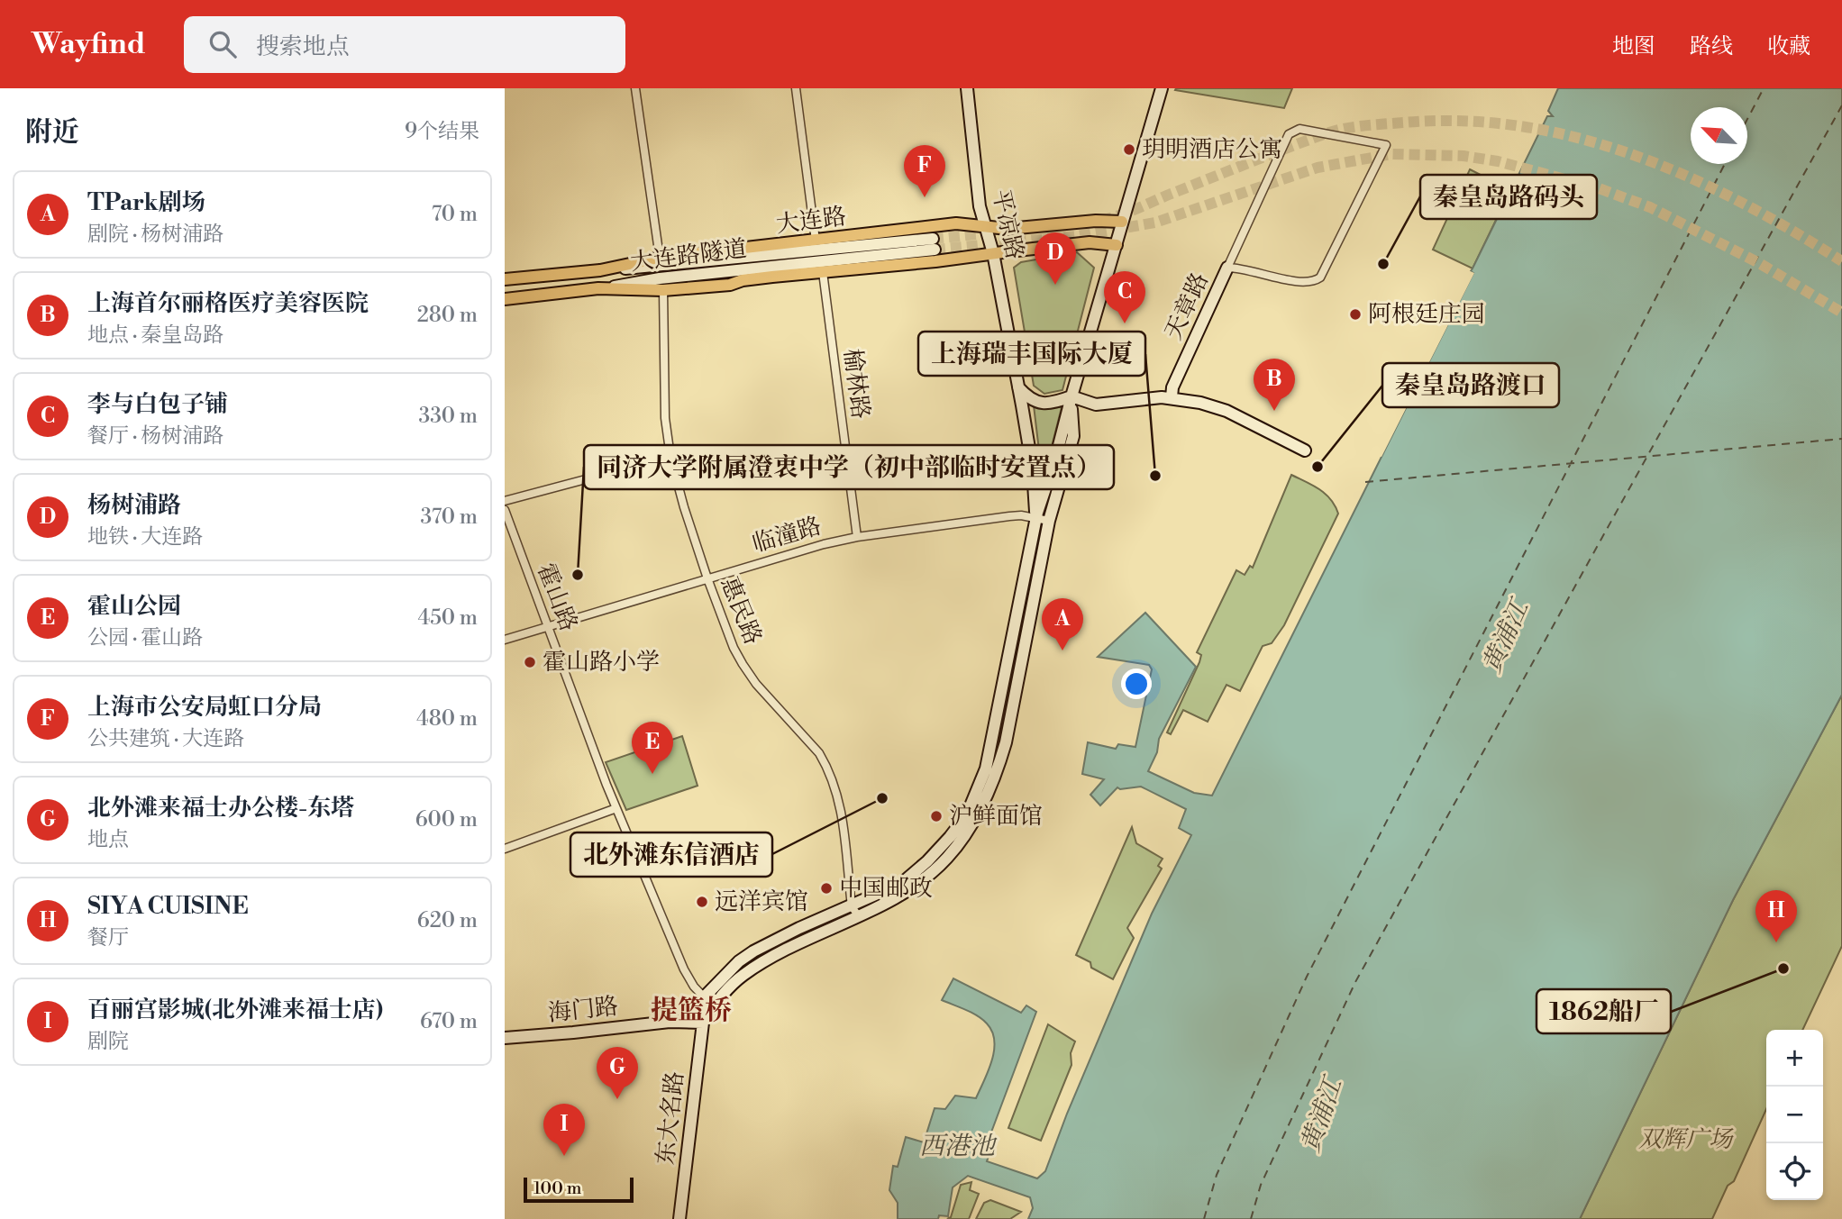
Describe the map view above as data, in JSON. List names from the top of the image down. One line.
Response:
{"streets":{"main road":["大连路","平凉路","大连路隧道","天章路","海门路","东大名路"],"street":["榆林路","临潼路","霍山路","惠民路"]},"crossings":[["大连路","平凉路"],["大连路","大连路隧道"],["平凉路","临潼路"],["榆林路","临潼路"],["临潼路","霍山路"],["临潼路","惠民路"],["霍山路","东大名路"],["惠民路","东大名路"],["海门路","东大名路"]],"districts":["提篮桥"],"water":["黄浦江","西港池"],"parks":["双辉广场"],"places":["玥明酒店公寓","秦皇岛路码头","阿根廷庄园","秦皇岛路渡口","上海瑞丰国际大厦","同济大学附属澄衷中学（初中部临时安置点）","霍山路小学","北外滩东信酒店","沪鲜面馆","中国邮政","远洋宾馆","1862船厂"],"scale_bar":"100 m","north":"top left","page":{"header":"Wayfind","search":"搜索地点","nav":["地图","路线","收藏"],"heading":["附近","9个结果"],"pins":["F","D","C","B","A","E","H","G","I"],"list":[{"mark":"A","name":"TPark剧场","note":"剧院 · 杨树浦路","value":"70 m"},{"mark":"B","name":"上海首尔丽格医疗美容医院","note":"地点 · 秦皇岛路","value":"280 m"},{"mark":"C","name":"李与白包子铺","note":"餐厅 · 杨树浦路","value":"330 m"},{"mark":"D","name":"杨树浦路","note":"地铁 · 大连路","value":"370 m"},{"mark":"E","name":"霍山公园","note":"公园 · 霍山路","value":"450 m"},{"mark":"F","name":"上海市公安局虹口分局","note":"公共建筑 · 大连路","value":"480 m"},{"mark":"G","name":"北外滩来福士办公楼-东塔","note":"地点","value":"600 m"},{"mark":"H","name":"SIYA CUISINE","note":"餐厅","value":"620 m"},{"mark":"I","name":"百丽宫影城(北外滩来福士店)","note":"剧院","value":"670 m"}],"map_buttons":["+","−"],"scale":"100 m"}}
